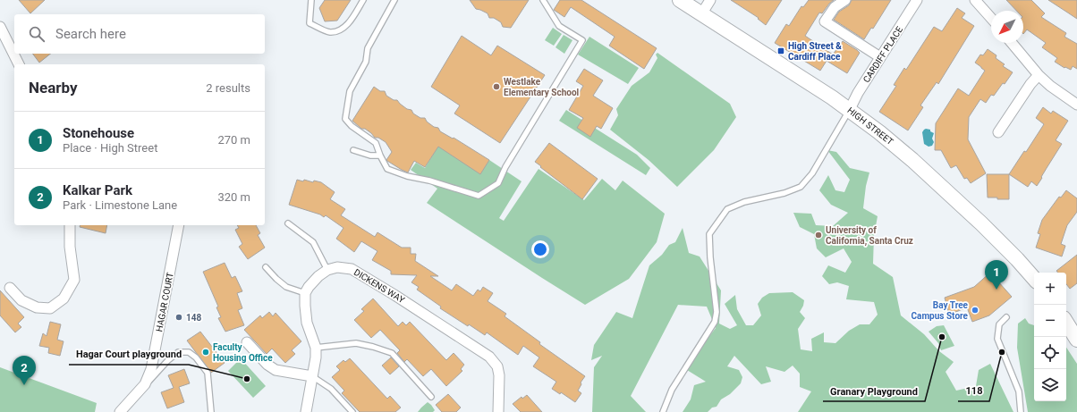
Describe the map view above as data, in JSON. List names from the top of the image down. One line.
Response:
{"streets":{"main road":["HIGH STREET"],"street":["CARDIFF PLACE","DICKENS WAY","HAGAR COURT"]},"crossings":[["CARDIFF PLACE","HIGH STREET"]],"places":{"transit":["High Street & Cardiff Place"],"other":["Westlake Elementary School","University of California, Santa Cruz","Bay Tree Campus Store","148","Granary Playground","Faculty Housing Office","118","Hagar Court playground"]},"north":"bottom left","page":{"search":"Search here","heading":["Nearby","2 results"],"list":[{"mark":"1","name":"Stonehouse","note":"Place · High Street","value":"270 m"},{"mark":"2","name":"Kalkar Park","note":"Park · Limestone Lane","value":"320 m"}],"pins":["1","2"],"map_buttons":["+","−"]}}
